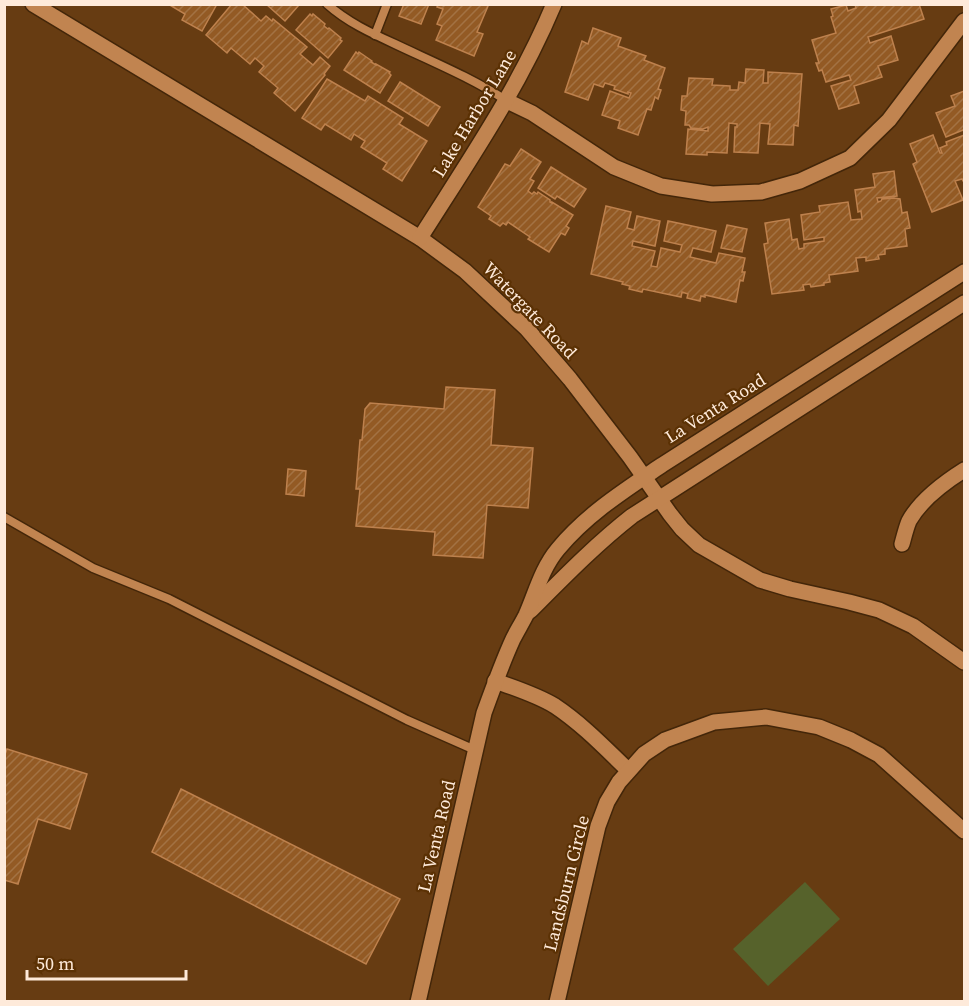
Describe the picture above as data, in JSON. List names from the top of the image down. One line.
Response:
{"streets":{"street":["Lake Harbor Lane","Watergate Road","La Venta Road","Landsburn Circle"]},"crossings":[["Lake Harbor Lane","Watergate Road"],["Watergate Road","La Venta Road"]],"scale_bar":"50 m"}
